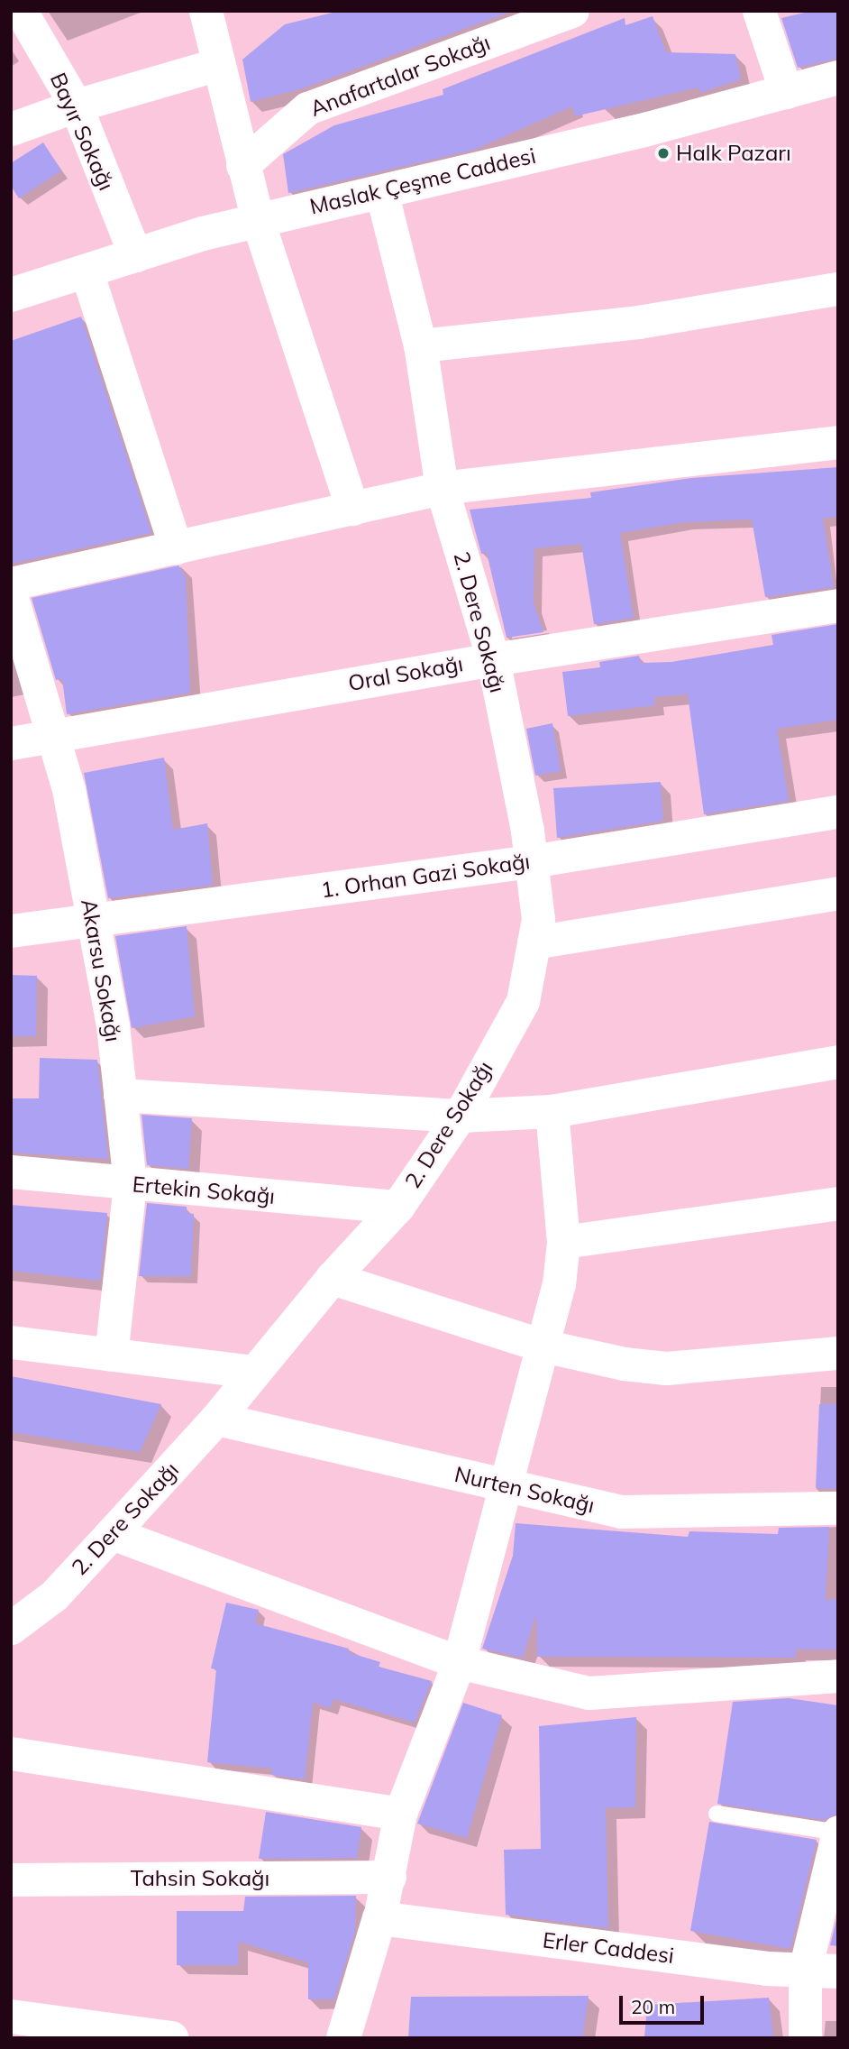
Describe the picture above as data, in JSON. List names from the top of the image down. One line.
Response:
{"streets":{"street":["Anafartalar Sokağı","Bayır Sokağı","Maslak Çeşme Caddesi","2. Dere Sokağı","Oral Sokağı","1. Orhan Gazi Sokağı","Akarsu Sokağı","Ertekin Sokağı","Nurten Sokağı","Tahsin Sokağı","Erler Caddesi"]},"crossings":[["Bayır Sokağı","Maslak Çeşme Caddesi"],["Maslak Çeşme Caddesi","2. Dere Sokağı"],["2. Dere Sokağı","Oral Sokağı"],["2. Dere Sokağı","1. Orhan Gazi Sokağı"],["2. Dere Sokağı","Ertekin Sokağı"],["2. Dere Sokağı","Nurten Sokağı"],["Oral Sokağı","Akarsu Sokağı"],["1. Orhan Gazi Sokağı","Akarsu Sokağı"],["Akarsu Sokağı","Ertekin Sokağı"]],"places":["Halk Pazarı"],"scale_bar":"20 m"}
